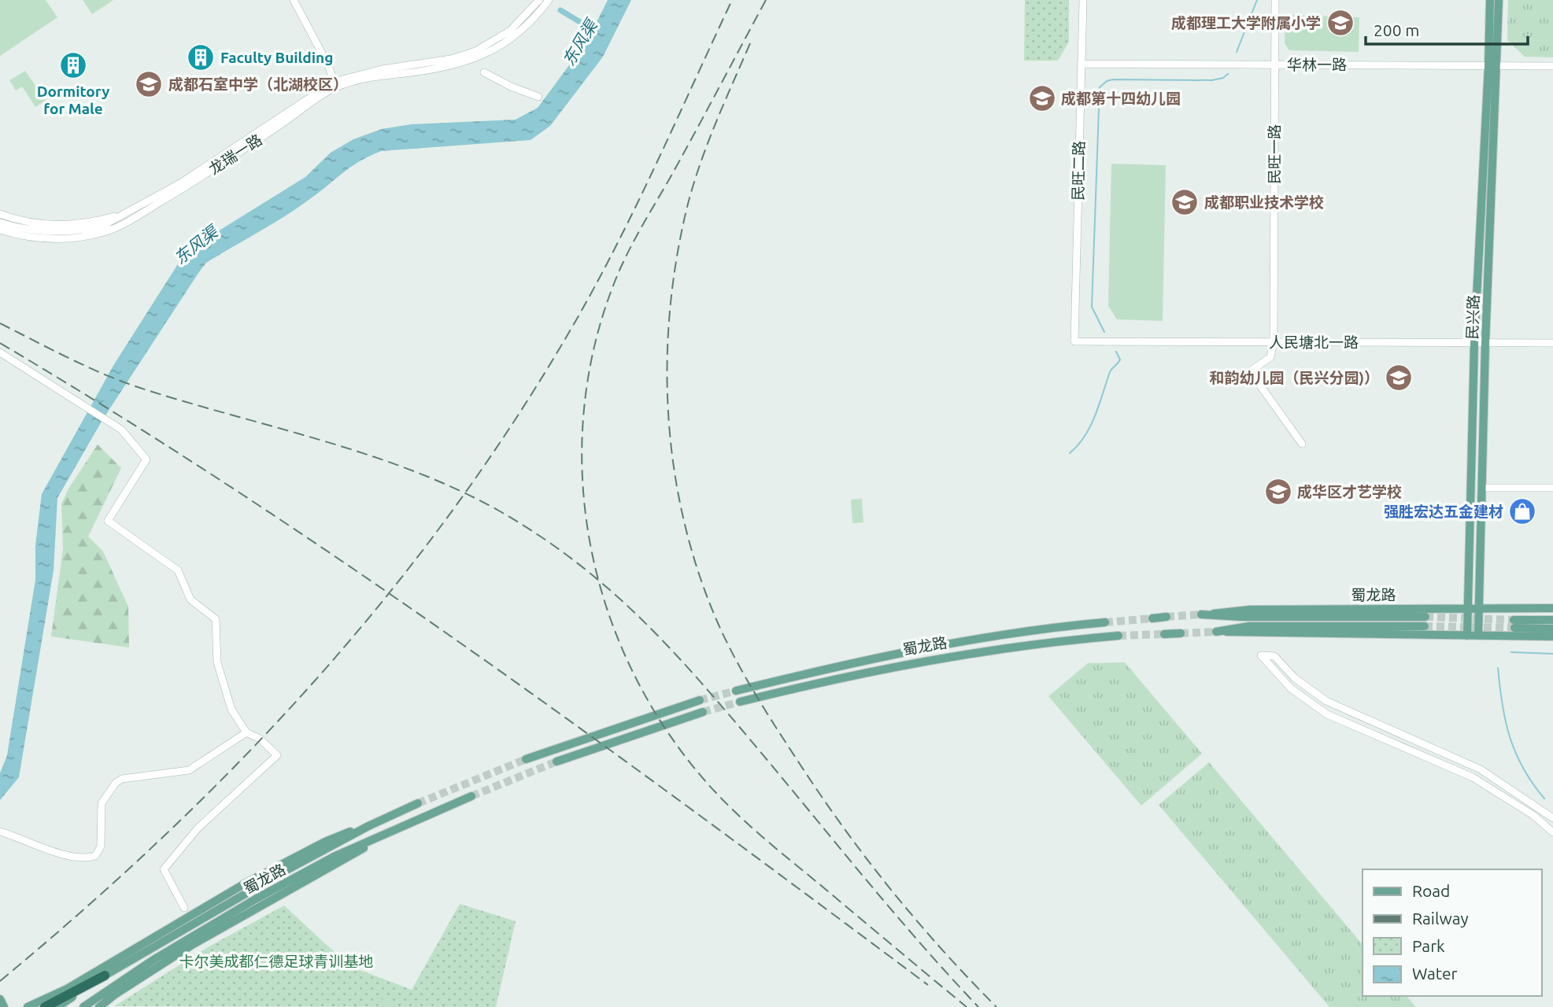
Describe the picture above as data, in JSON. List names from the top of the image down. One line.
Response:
{"streets":{"main road":["民兴路","蜀龙路"],"street":["华林一路","龙瑞一路","民旺一路","民旺二路","人民塘北一路"]},"crossings":[["华林一路","民旺一路"],["华林一路","民旺二路"],["华林一路","民兴路"],["民旺一路","人民塘北一路"],["民旺二路","人民塘北一路"],["民兴路","人民塘北一路"],["民兴路","蜀龙路"]],"water":["东风渠"],"parks":["卡尔美成都仁德足球青训基地"],"places":{"school or university":["成都理工大学附属小学","成都石室中学（北湖校区）","成都第十四幼儿园","成都职业技术学校","和韵幼儿园（民兴分园)）","成华区才艺学校"],"building":["Faculty Building","Dormitory for Male"],"shop":["强胜宏达五金建材"]},"legend":["Road","Railway","Park","Water"],"scale_bar":"200 m"}
